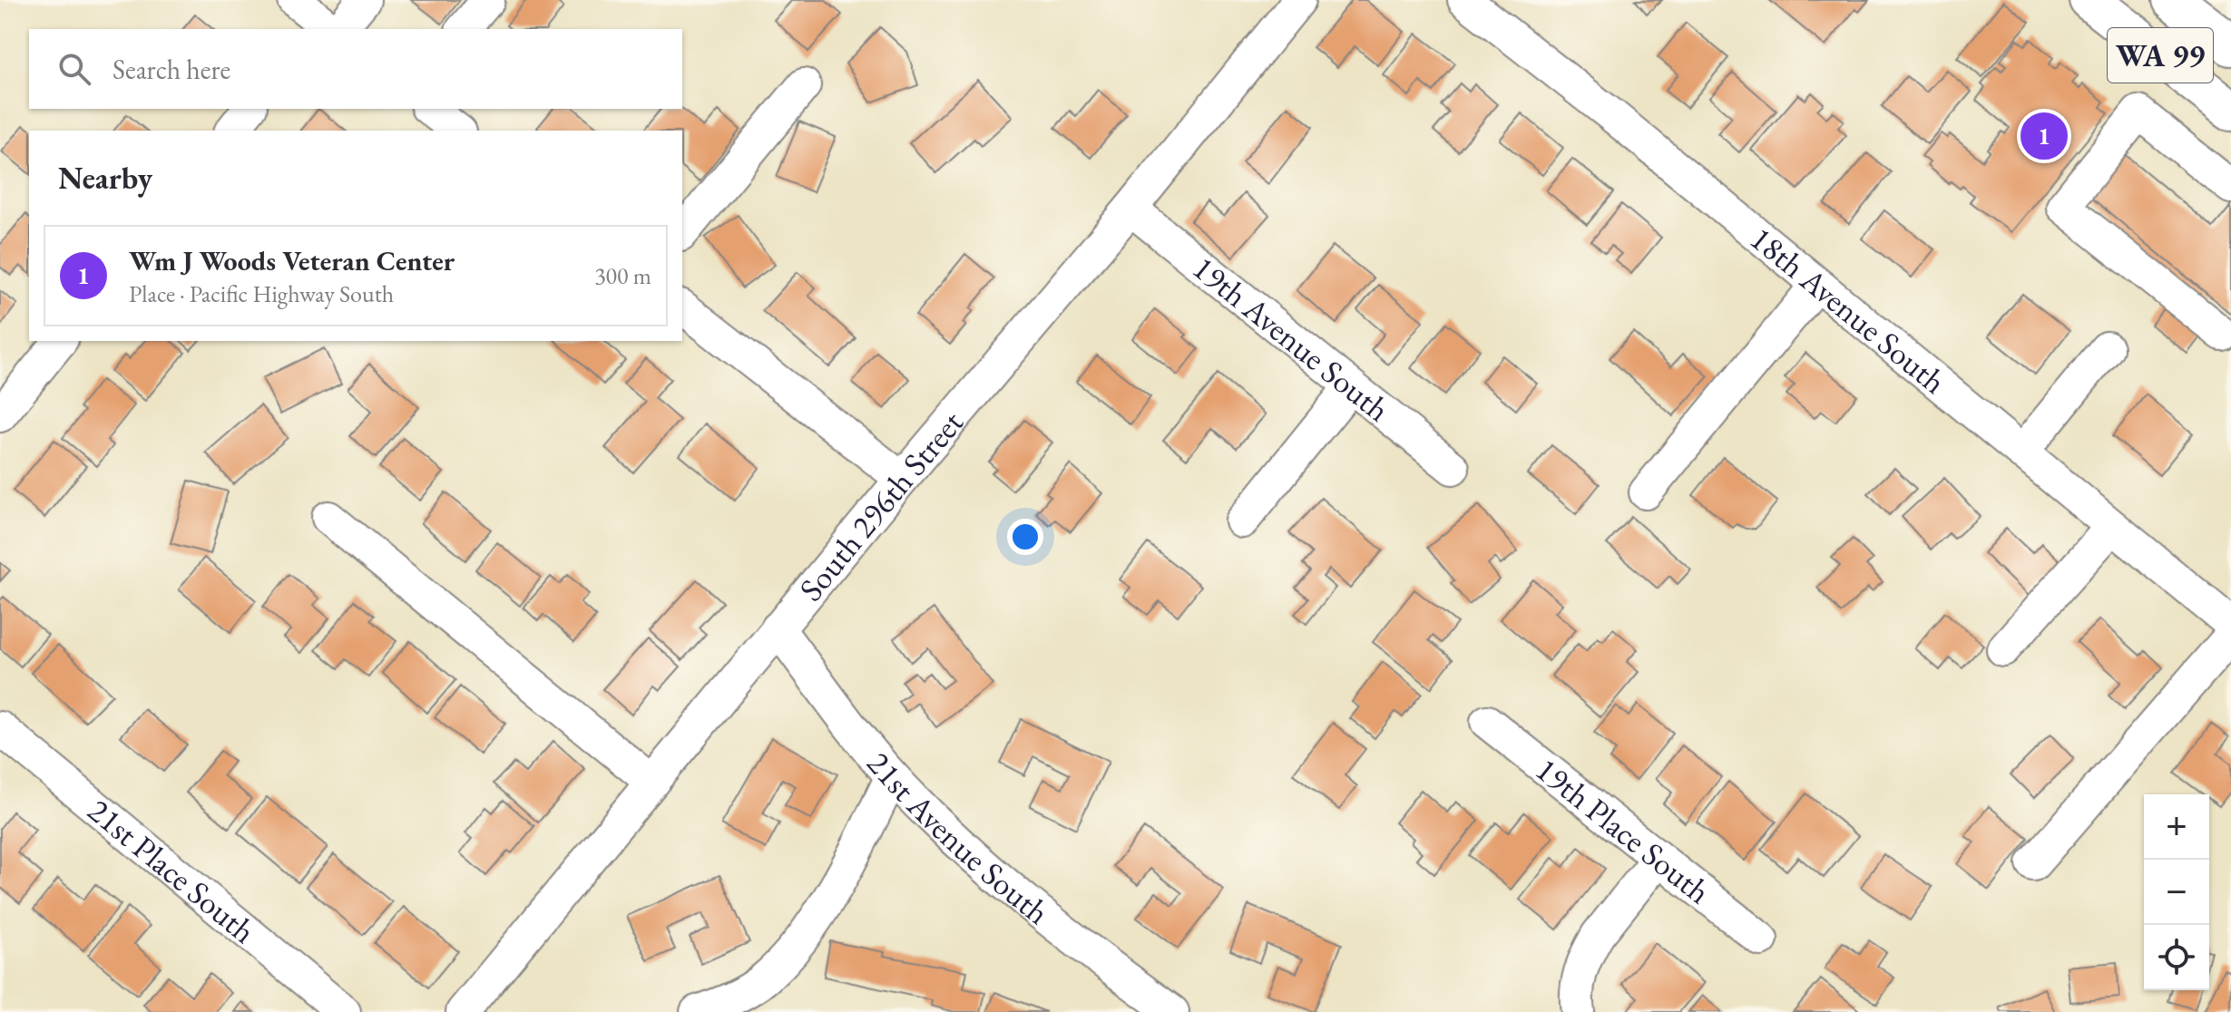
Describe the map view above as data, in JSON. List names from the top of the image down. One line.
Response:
{"streets":{"main road":["WA 99"],"street":["18th Avenue South","19th Avenue South","South 296th Street","19th Place South","21st Avenue South","21st Place South"]},"crossings":[["19th Avenue South","South 296th Street"],["South 296th Street","21st Avenue South"]],"page":{"search":"Search here","pins":"1","heading":"Nearby","list":[{"mark":"1","name":"Wm J Woods Veteran Center","note":"Place · Pacific Highway South","value":"300 m"}],"map_buttons":["+","−"]}}
